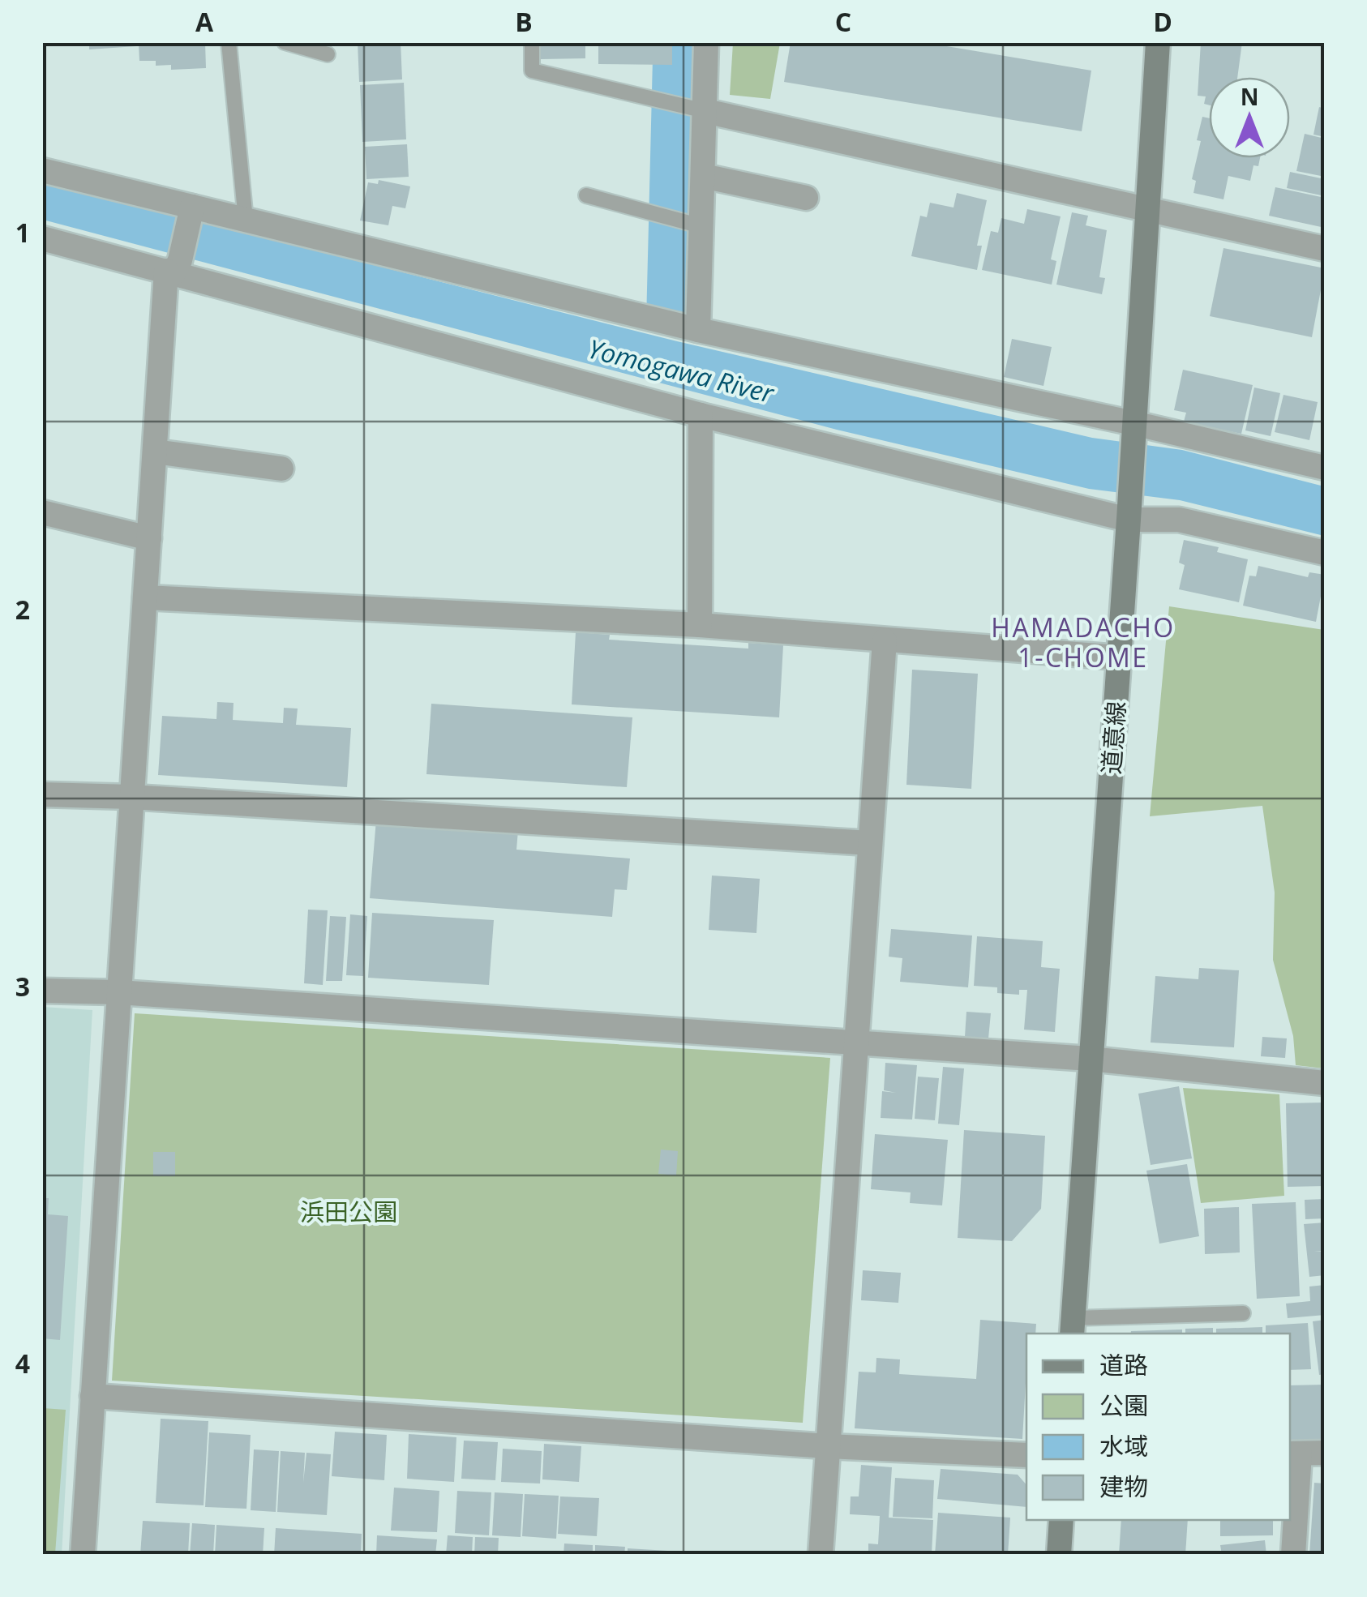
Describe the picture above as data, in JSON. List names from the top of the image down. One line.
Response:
{"streets":{"street":["道意線"]},"districts":["HAMADACHO 1-CHOME"],"water":["Yomogawa River"],"parks":["浜田公園"],"legend":["道路","公園","水域","建物"],"north":"top","grid":{"columns":["A","B","C","D"],"rows":["1","2","3","4"]}}
